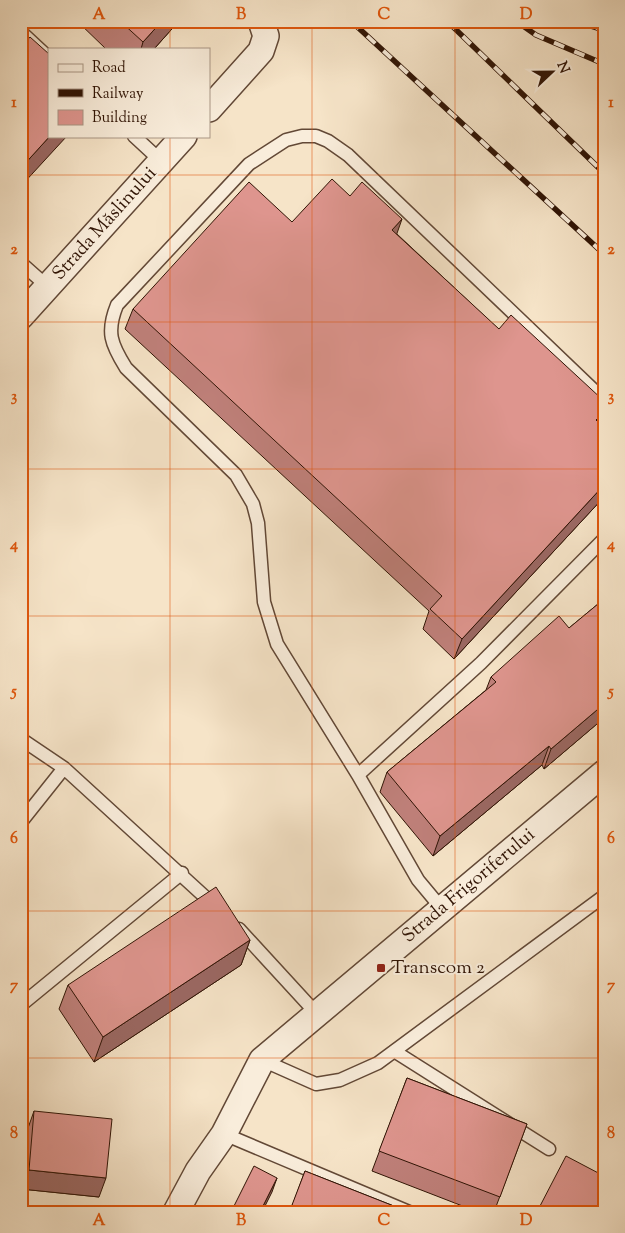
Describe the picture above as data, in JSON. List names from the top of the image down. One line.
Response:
{"streets":{"street":["Strada Măslinului","Strada Frigoriferului"]},"places":{"transit":["Transcom 2"]},"legend":["Road","Railway","Building"],"north":"right","grid":{"columns":["A","B","C","D"],"rows":["1","2","3","4","5","6","7","8"]}}
